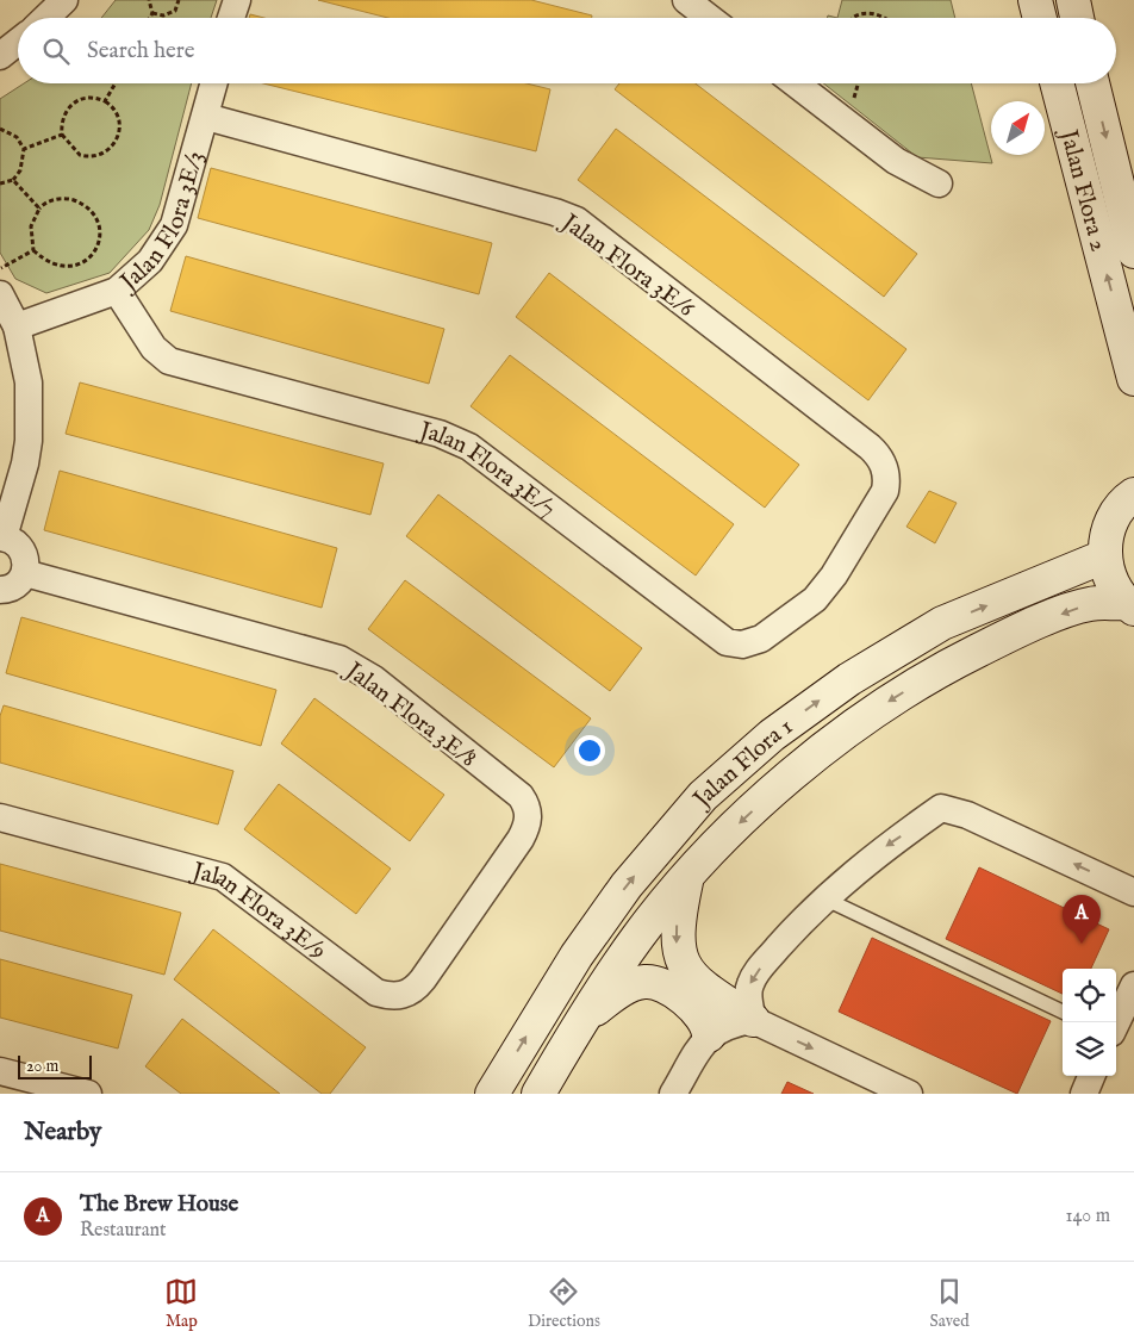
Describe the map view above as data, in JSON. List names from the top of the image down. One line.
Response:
{"streets":{"street":["Jalan Flora 2","Jalan Flora 3E/3","Jalan Flora 3E/6","Jalan Flora 3E/7","Jalan Flora 3E/8","Jalan Flora 1","Jalan Flora 3E/9"]},"crossings":[["Jalan Flora 3E/3","Jalan Flora 3E/6"],["Jalan Flora 3E/3","Jalan Flora 3E/7"],["Jalan Flora 3E/6","Jalan Flora 3E/7"],["Jalan Flora 3E/8","Jalan Flora 3E/9"]],"scale_bar":"20 m","north":"top right","page":{"search":"Search here","pins":"A","scale":"20 m","heading":"Nearby","list":[{"mark":"A","name":"The Brew House","note":"Restaurant","value":"140 m"}],"nav":["Map","Directions","Saved"]}}
